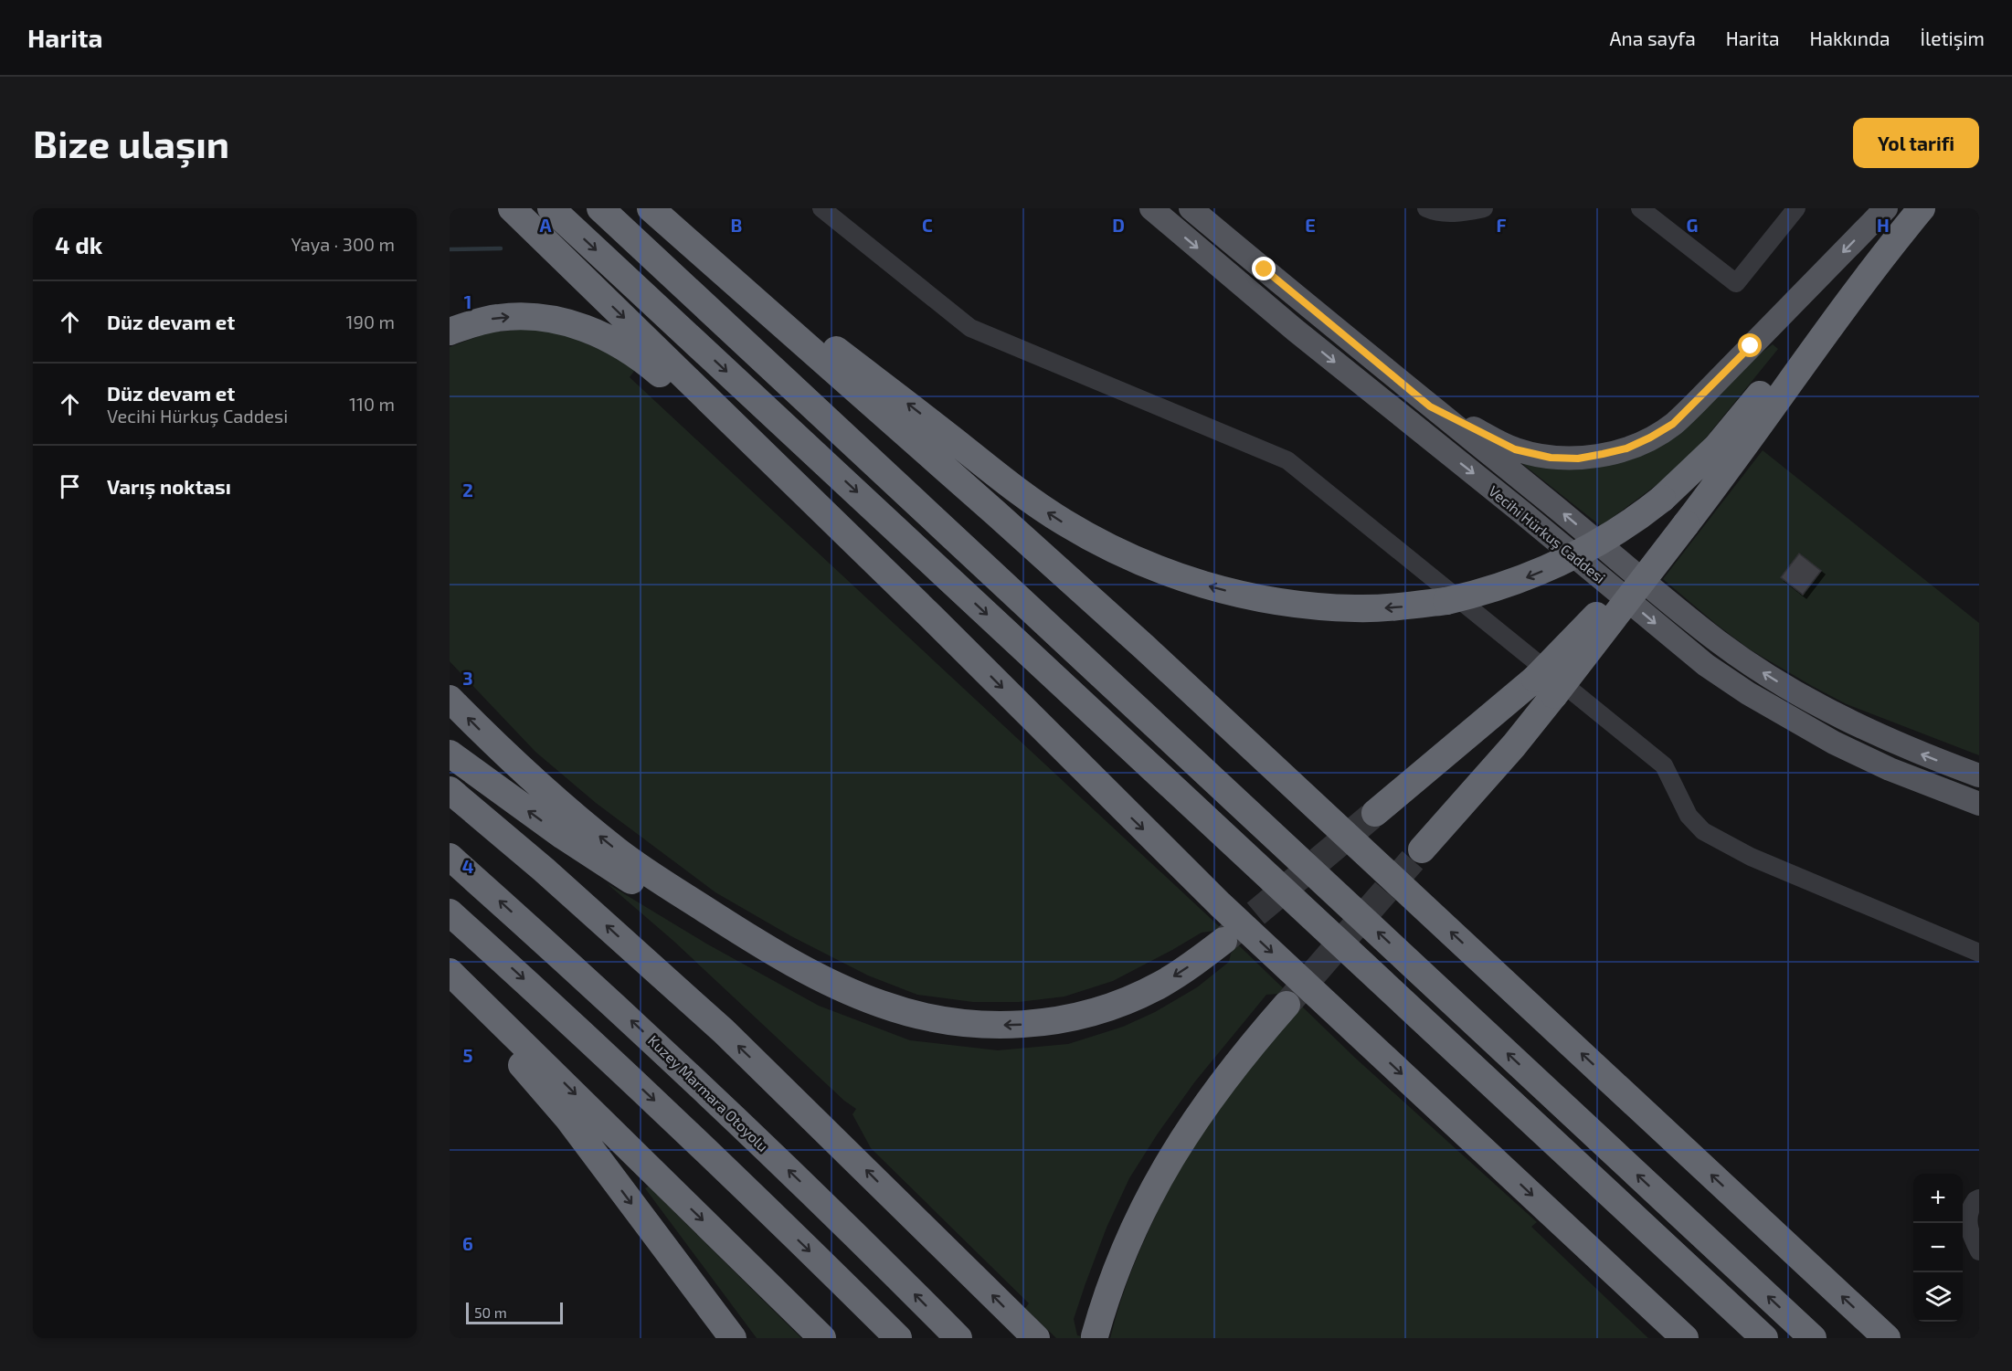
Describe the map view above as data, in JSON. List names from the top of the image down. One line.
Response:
{"streets":{"highway":["Kuzey Marmara Otoyolu"],"main road":["Vecihi Hürkuş Caddesi"]},"scale_bar":"50 m","page":{"header":"Harita","nav":["Ana sayfa","Harita","Hakkında","İletişim"],"buttons":"Yol tarifi","title":"Bize ulaşın","heading":["4 dk","Yaya · 300 m"],"list":[["Düz devam et","190 m"],["Düz devam et","Vecihi Hürkuş Caddesi","110 m"],"Varış noktası"],"map_buttons":["+","−"],"scale":"50 m"},"grid":{"columns":["A","B","C","D","E","F","G","H"],"rows":["1","2","3","4","5","6"]}}
